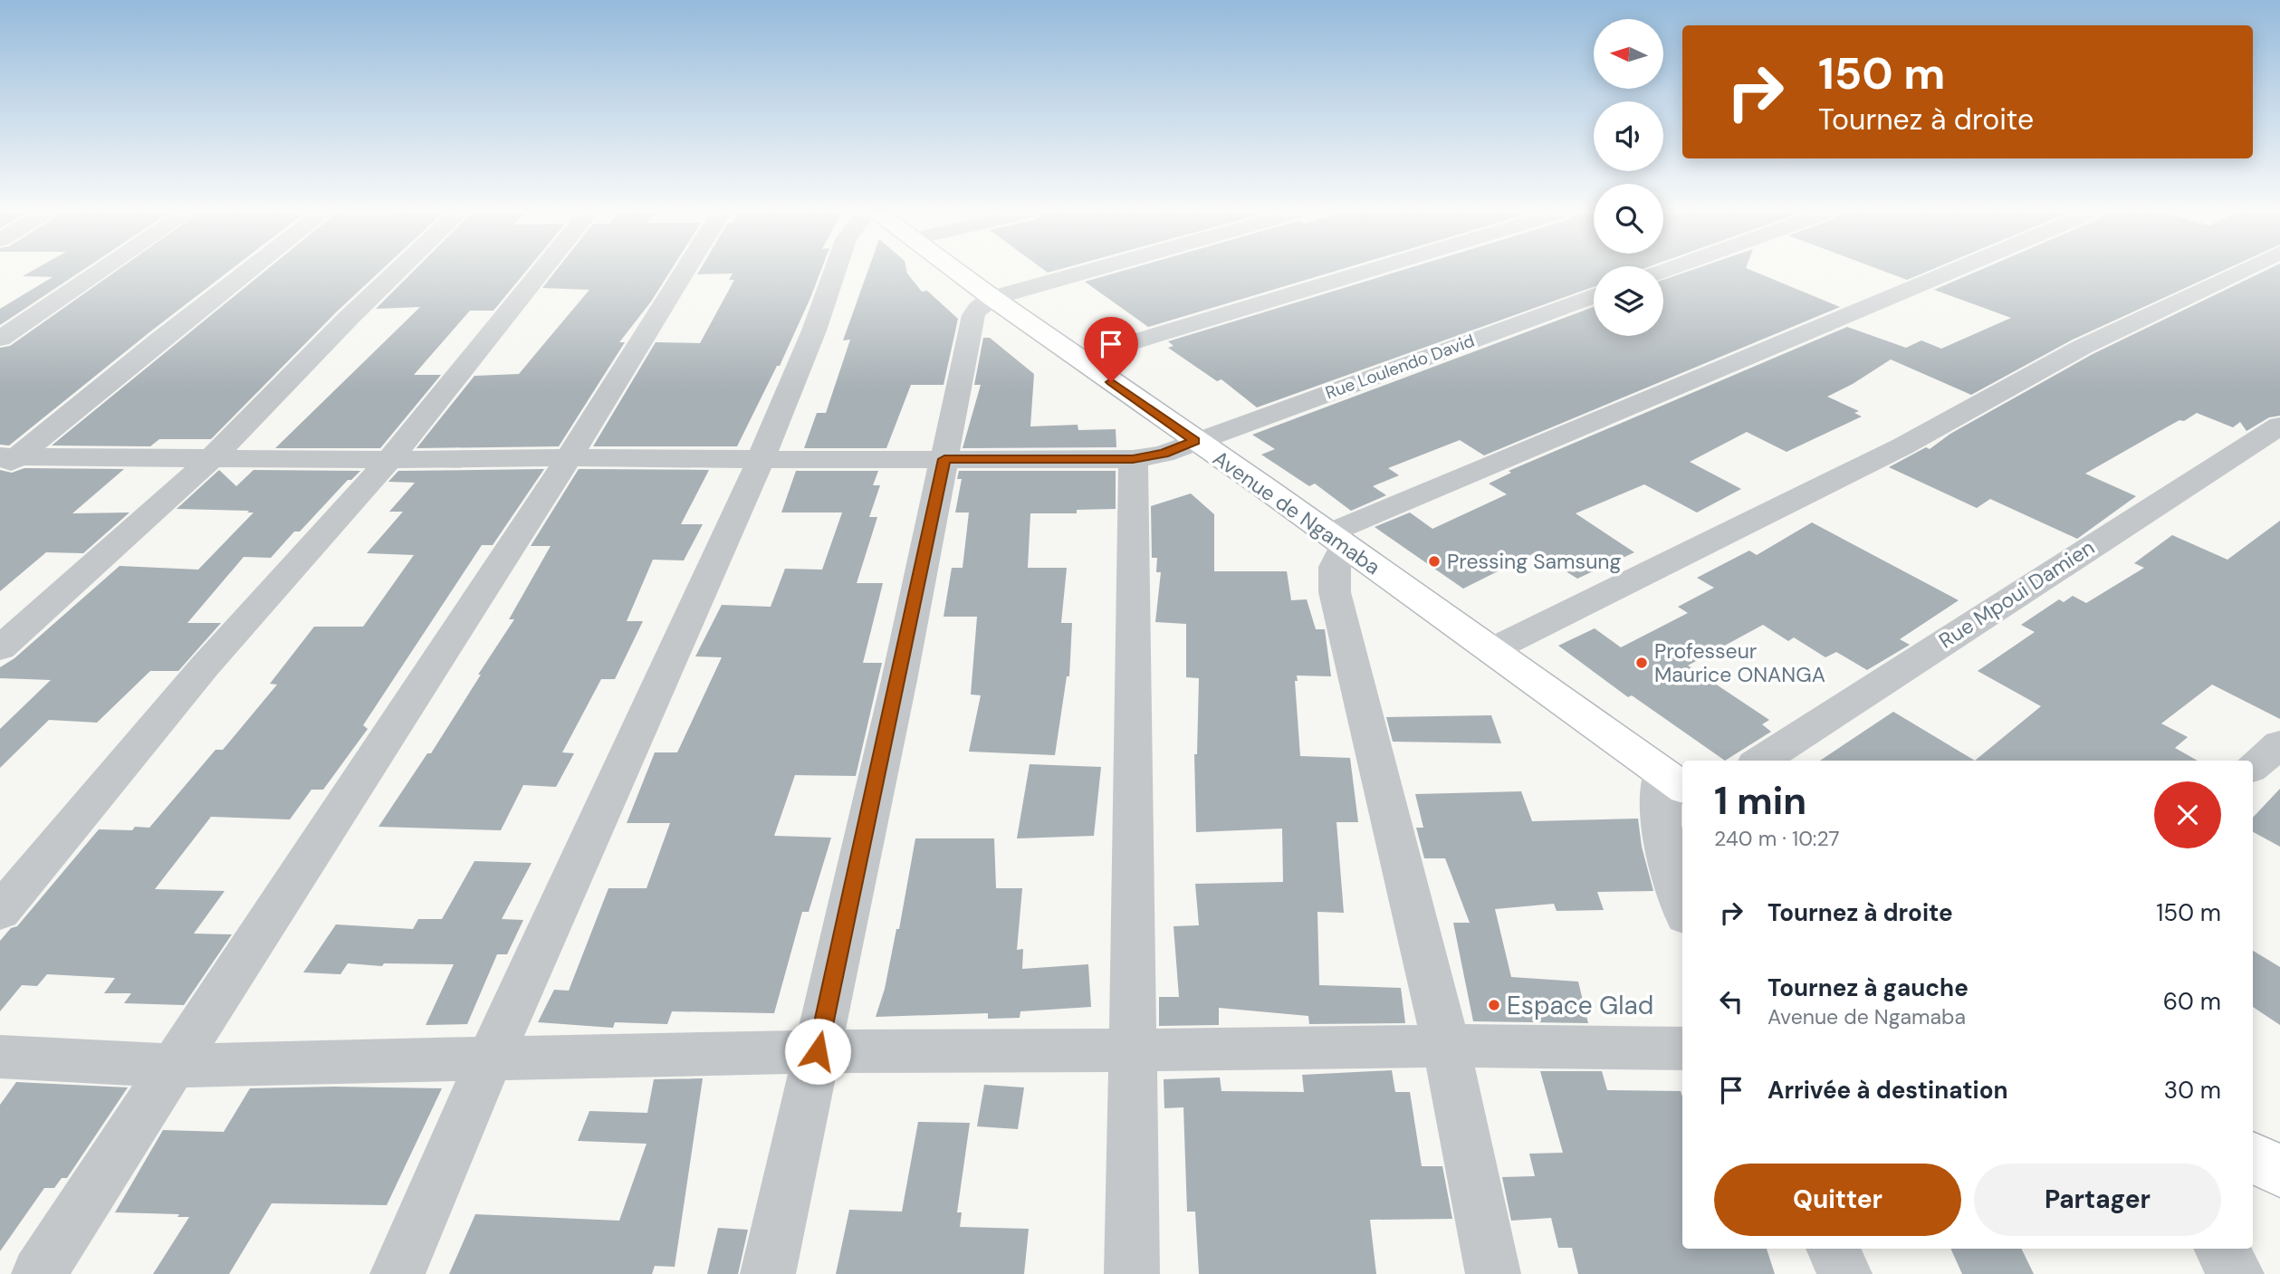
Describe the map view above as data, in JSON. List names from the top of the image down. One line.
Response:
{"streets":{"main road":["Avenue de Ngamaba"],"street":["Rue Loulendo David","Rue Mpoui Damien"]},"crossings":[["Rue Loulendo David","Avenue de Ngamaba"]],"places":["Pressing Samsung","Professeur Maurice ONANGA","Espace Glad"],"north":"left","page":{"turn":["150 m","Tournez à droite"],"heading":["1 min","240 m · 10:27"],"list":[{"name":"Tournez à droite","value":"150 m"},{"name":"Tournez à gauche","note":"Avenue de Ngamaba","value":"60 m"},{"name":"Arrivée à destination","value":"30 m"}],"buttons":["Quitter","Partager"]}}
